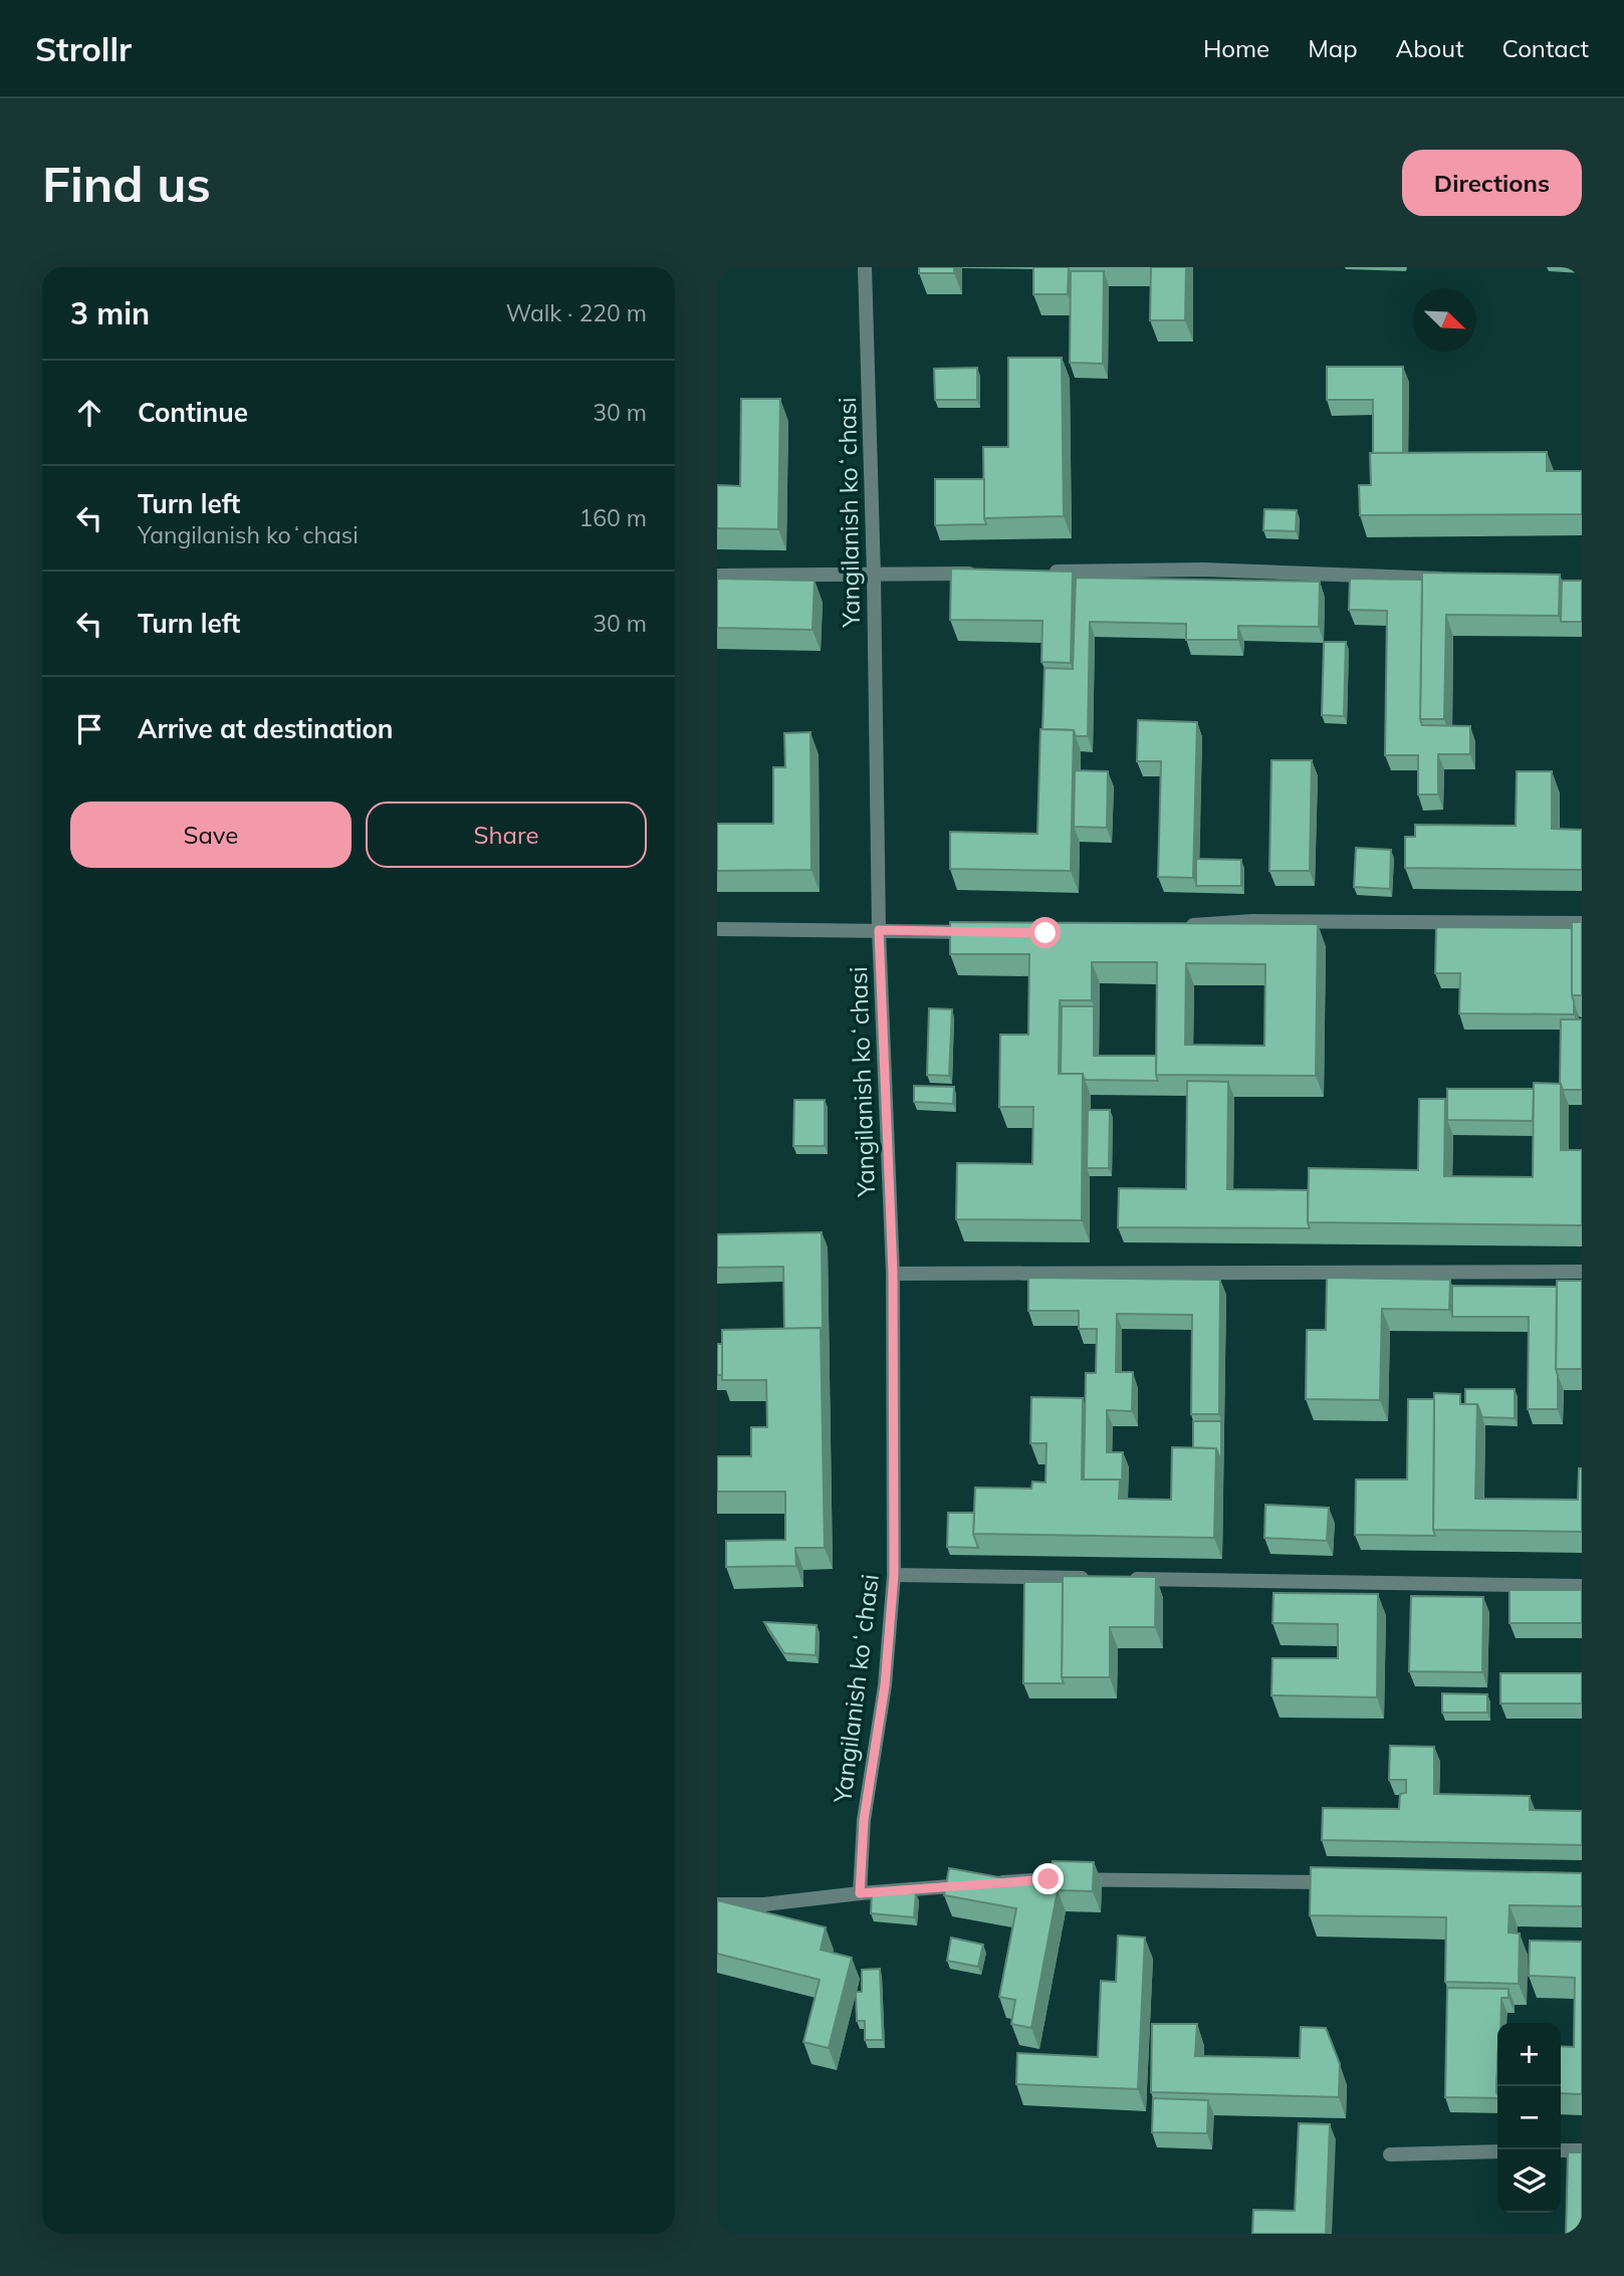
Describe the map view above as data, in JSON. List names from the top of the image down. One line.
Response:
{"streets":{"street":["Yangilanish koʻchasi"]},"north":"bottom right","page":{"header":"Strollr","nav":["Home","Map","About","Contact"],"buttons":["Directions",["Save","Share"]],"title":"Find us","heading":["3 min","Walk · 220 m"],"list":[["Continue","30 m"],["Turn left","Yangilanish koʻchasi","160 m"],["Turn left","30 m"],"Arrive at destination"],"map_buttons":["+","−"]}}
